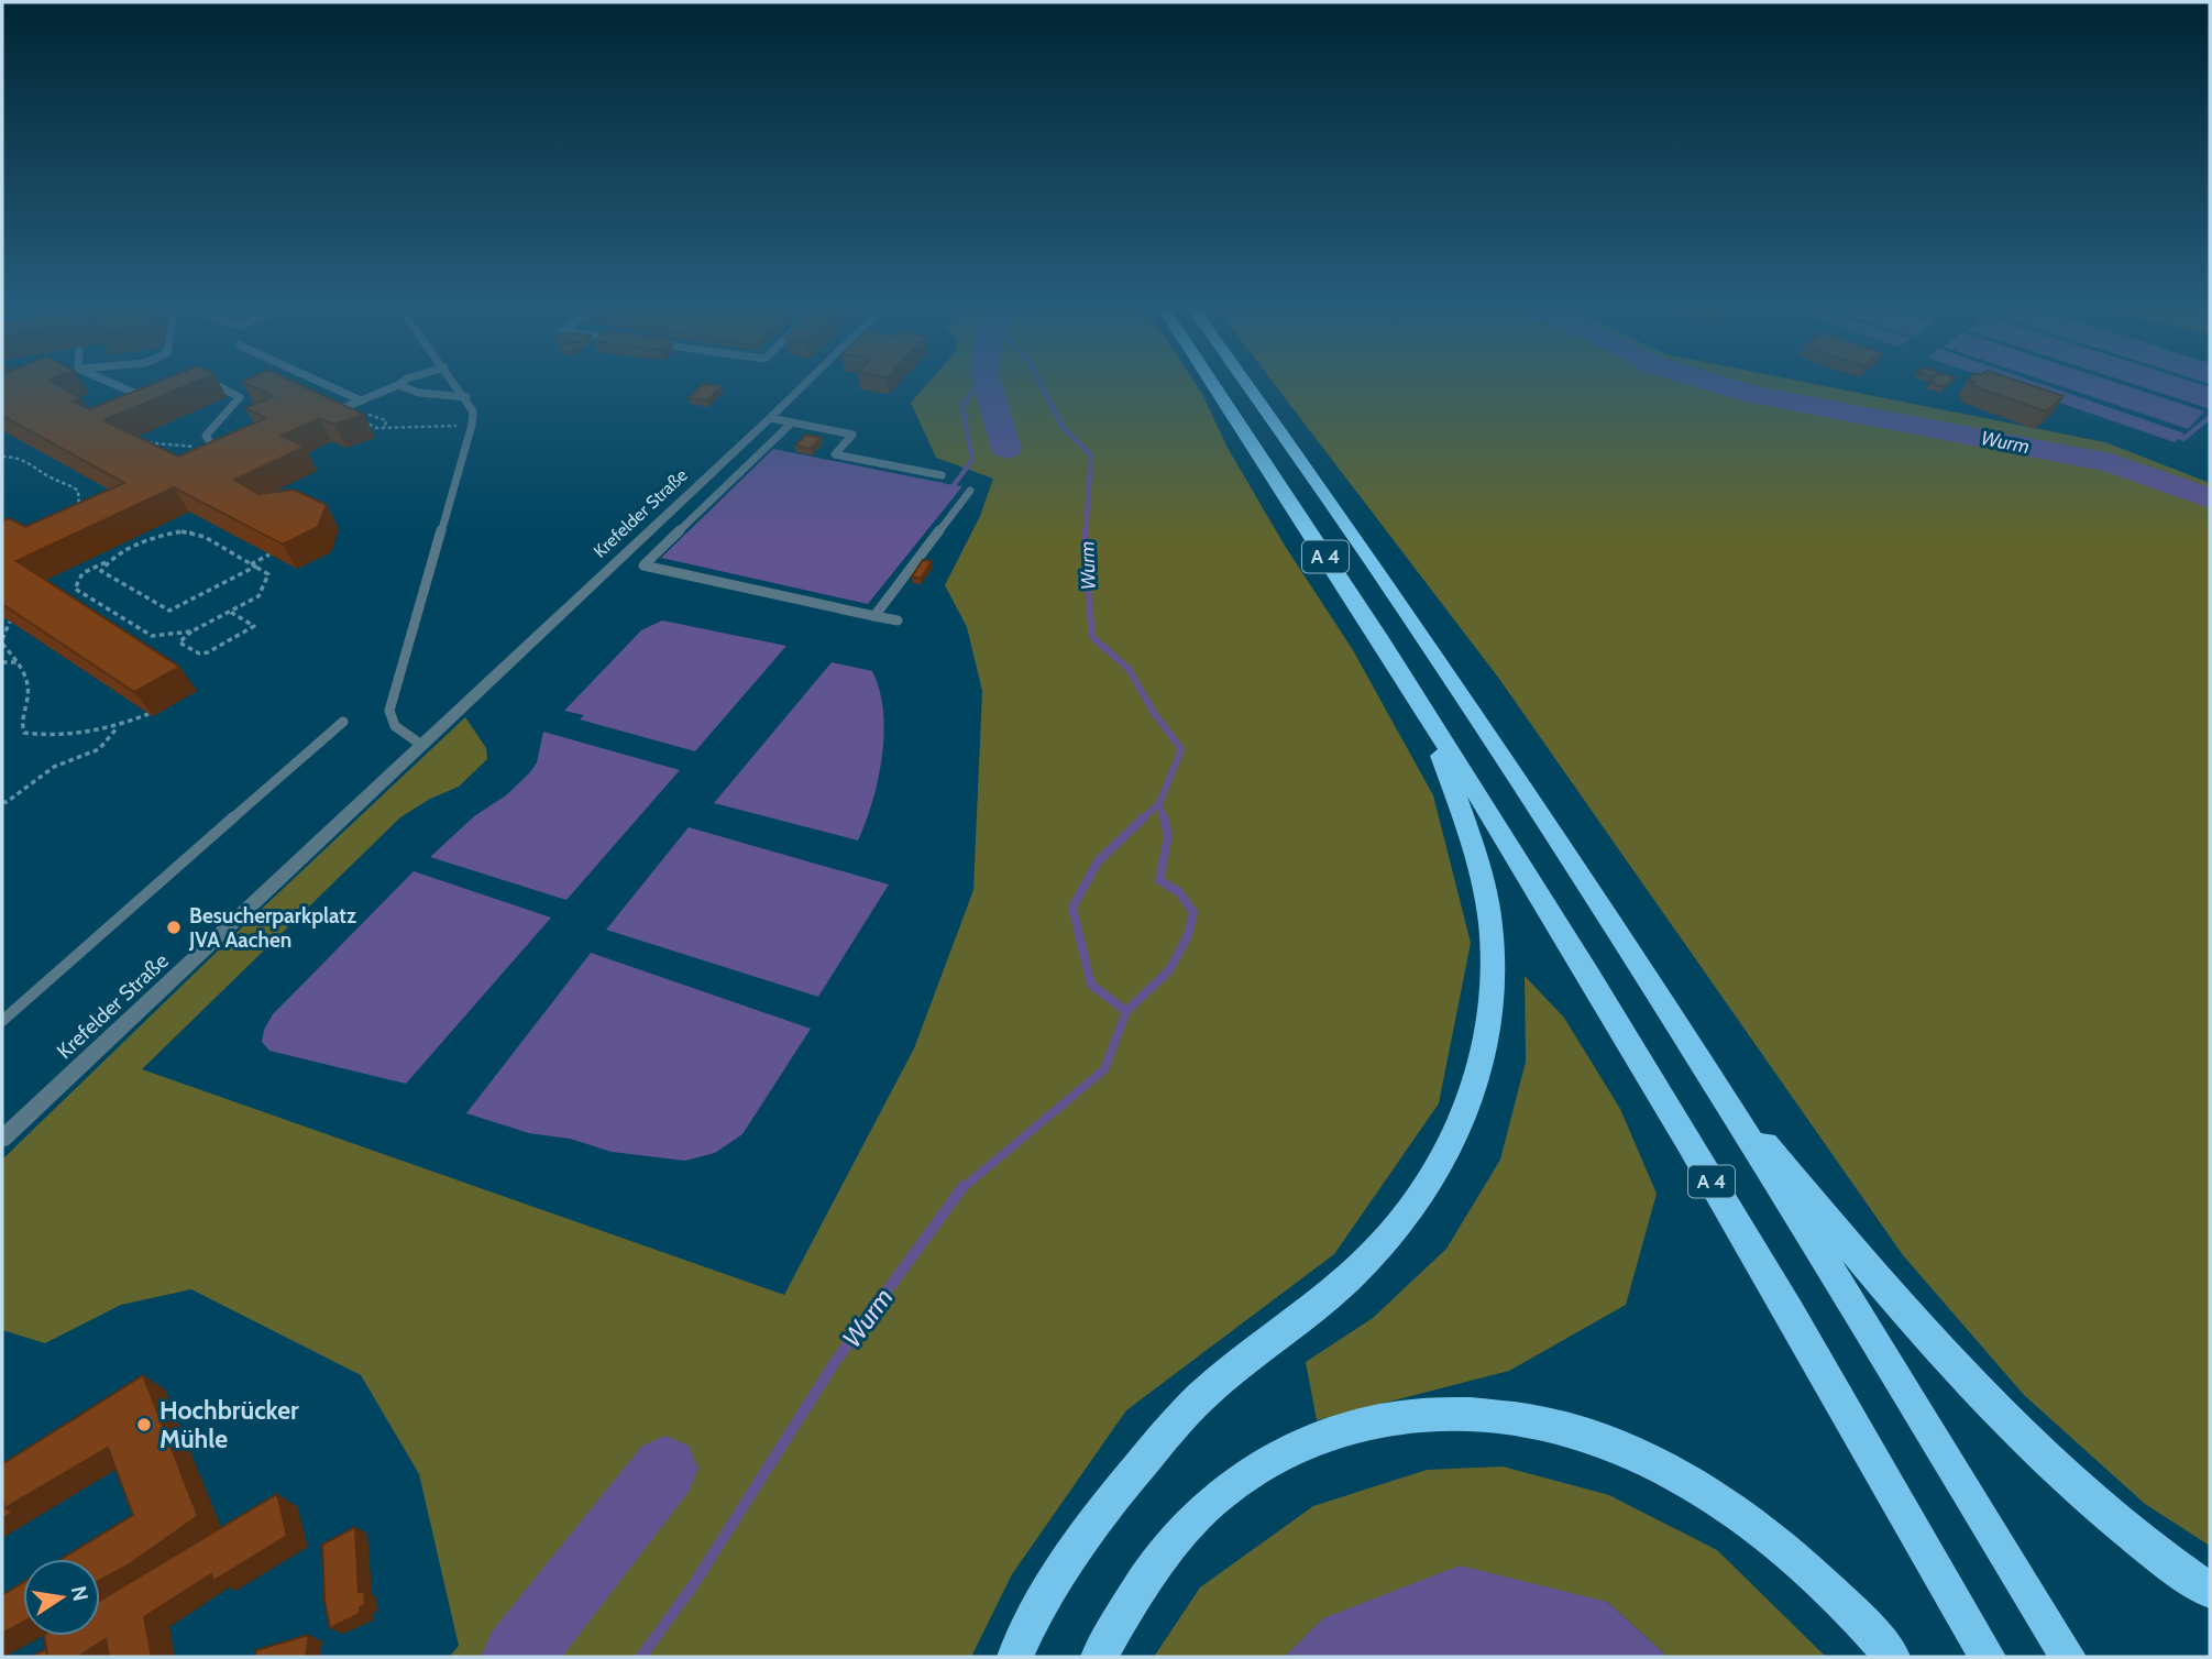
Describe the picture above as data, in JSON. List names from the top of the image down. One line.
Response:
{"streets":{"highway":["A 4"],"street":["Krefelder Straße"]},"water":["Wurm"],"places":["Besucherparkplatz JVA Aachen","Hochbrücker Mühle"],"north":"right"}
